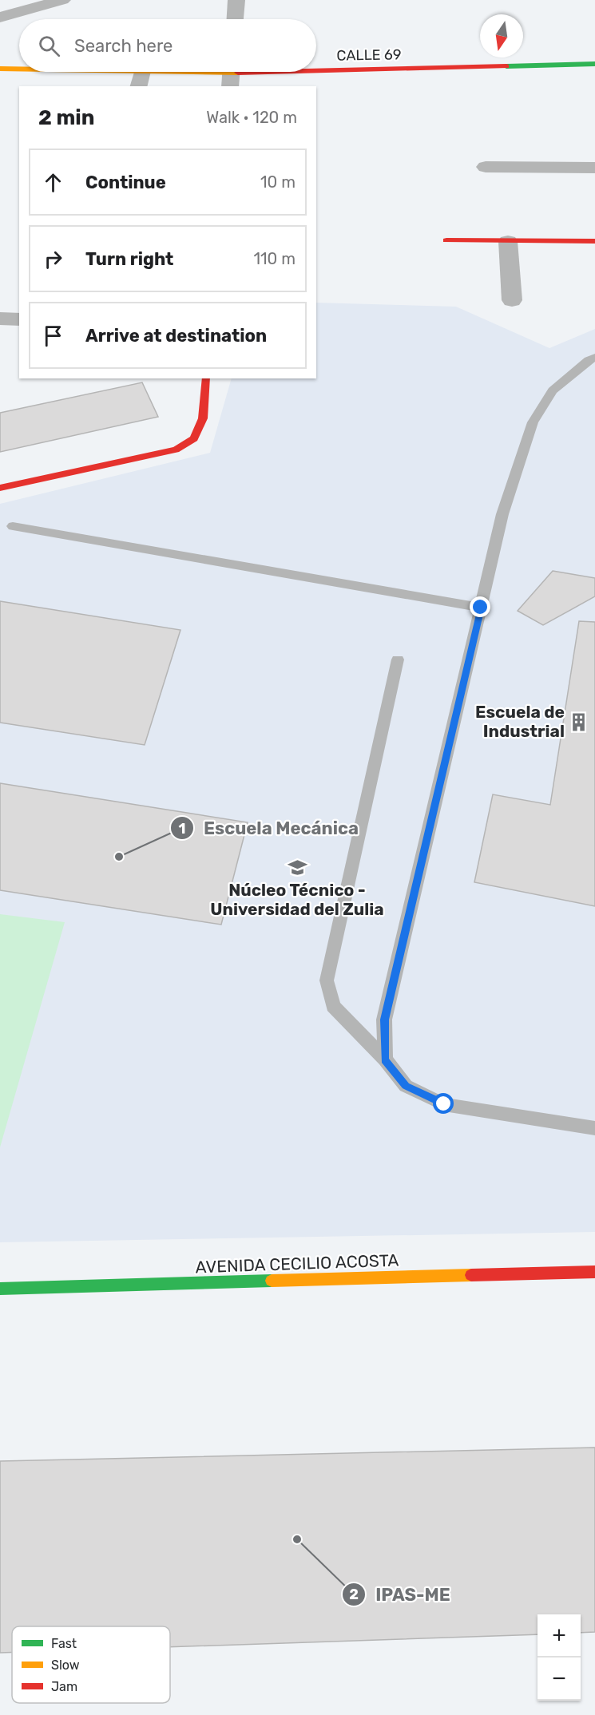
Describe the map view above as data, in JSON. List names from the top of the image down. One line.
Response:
{"streets":{"street":["CALLE 69","AVENIDA CECILIO ACOSTA"]},"places":{"building":["Escuela de Industrial"],"other":["Escuela Mecánica","IPAS-ME"],"school or university":["Núcleo Técnico - Universidad del Zulia"]},"legend":["Fast","Slow","Jam"],"north":"bottom","page":{"search":"Search here","heading":["2 min","Walk · 120 m"],"list":[["Continue","10 m"],["Turn right","110 m"],"Arrive at destination"],"map_buttons":["+","−"]}}
